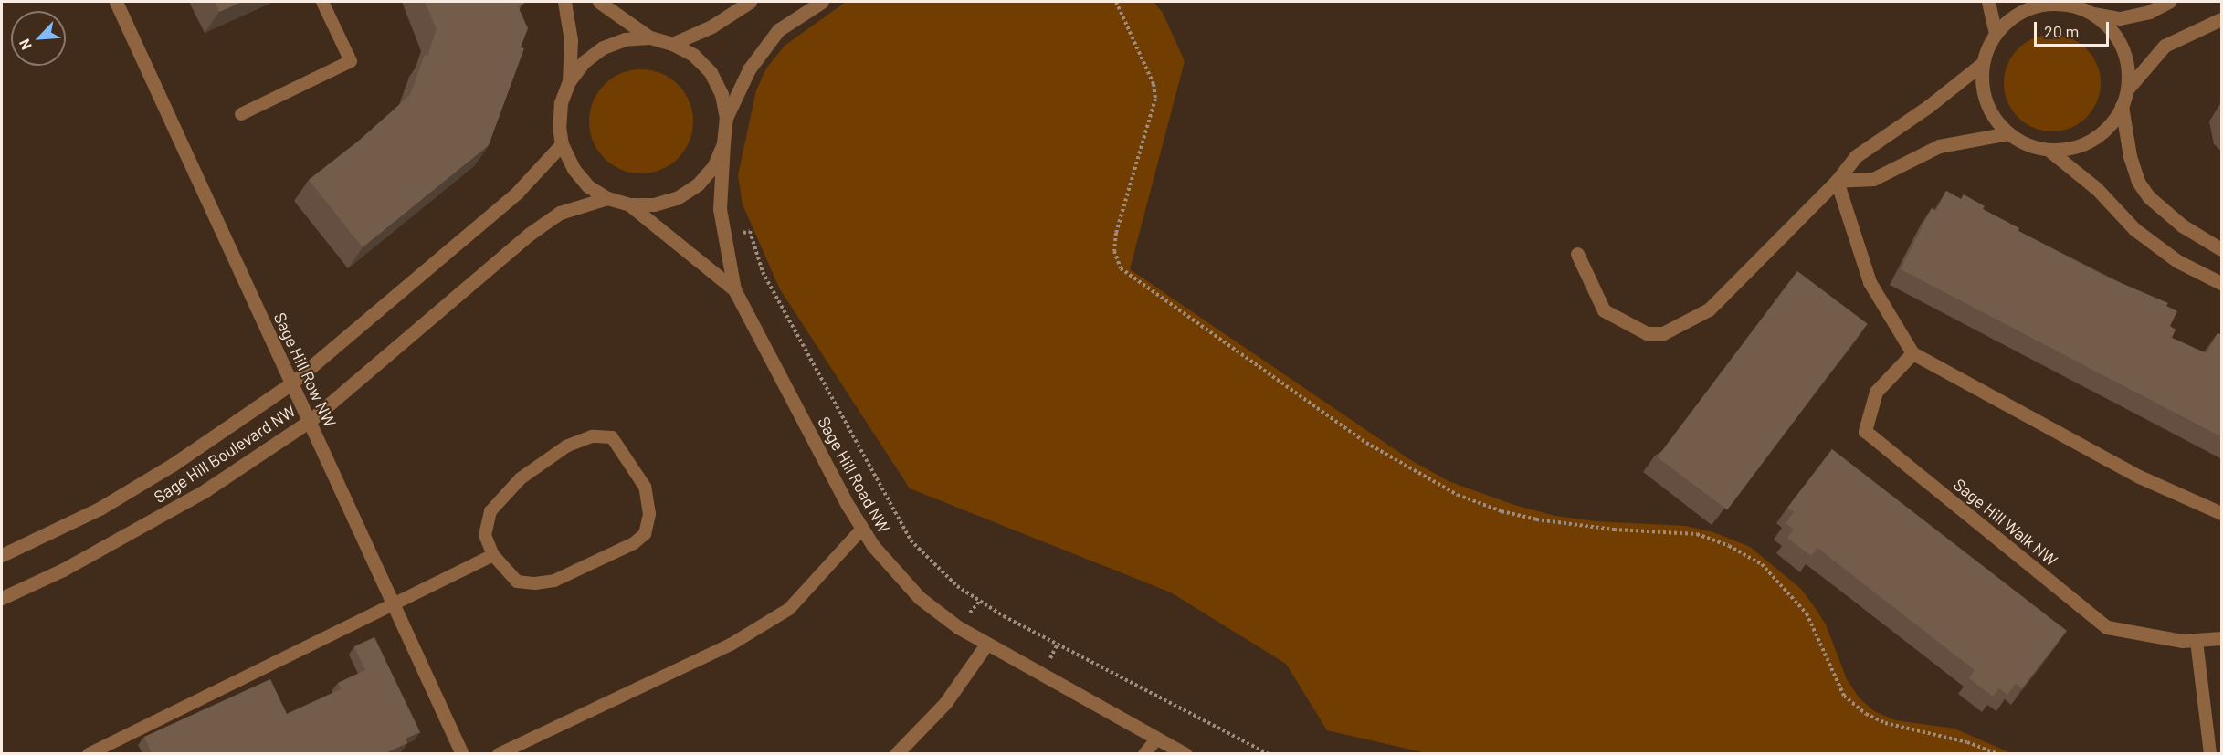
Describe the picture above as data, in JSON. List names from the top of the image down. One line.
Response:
{"streets":{"street":["Sage Hill Row NW","Sage Hill Boulevard NW","Sage Hill Road NW","Sage Hill Walk NW"]},"crossings":[["Sage Hill Row NW","Sage Hill Boulevard NW"],["Sage Hill Boulevard NW","Sage Hill Road NW"]],"scale_bar":"20 m","north":"bottom left"}
